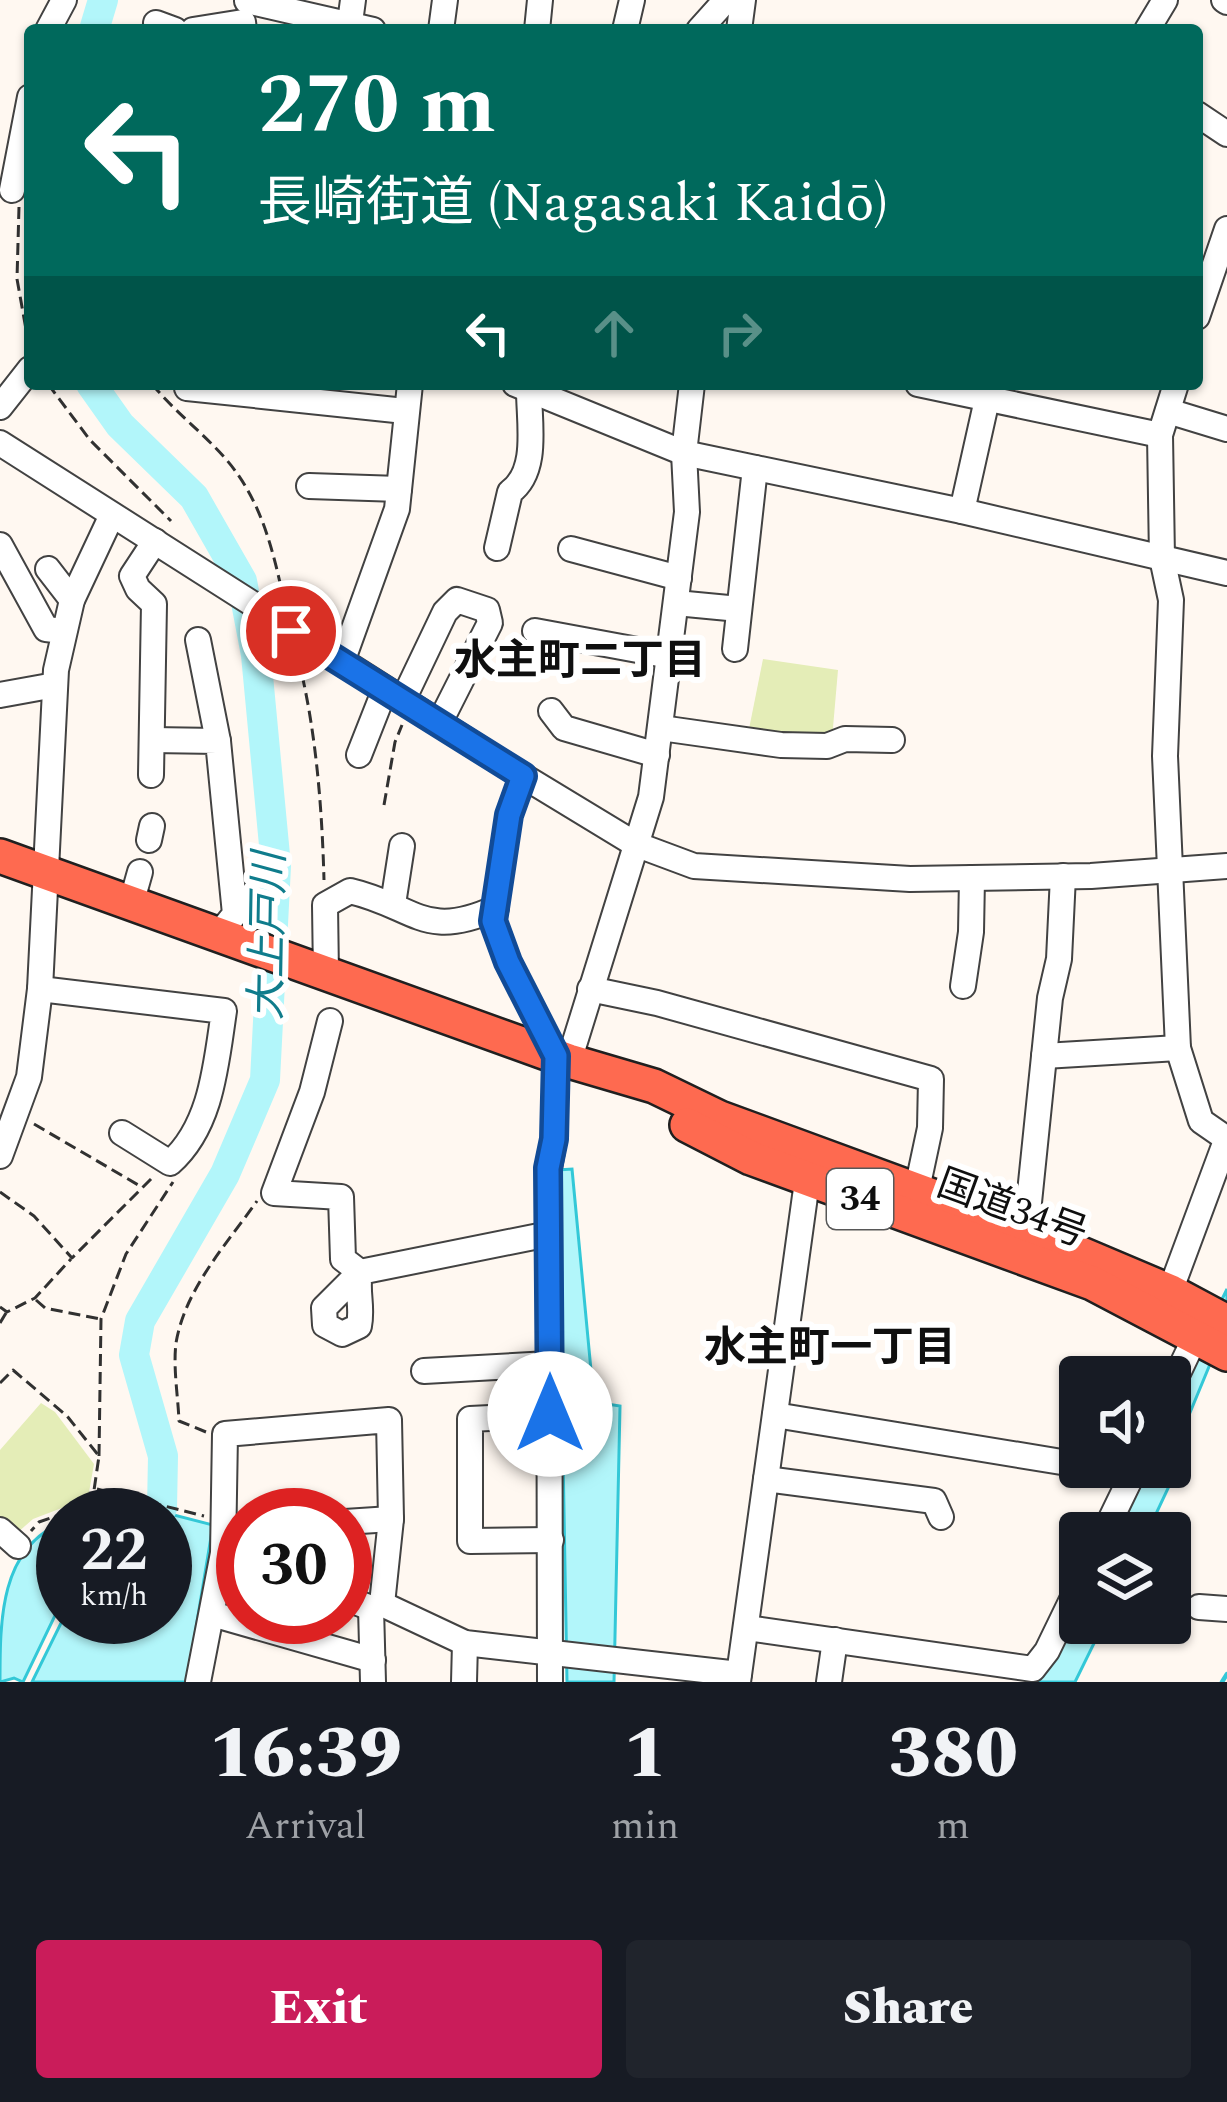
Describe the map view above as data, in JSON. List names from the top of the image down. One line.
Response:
{"streets":{"highway":["34","国道34号"]},"districts":["水主町二丁目","水主町一丁目"],"water":["大上戸川"],"page":{"turn":["270 m","長崎街道 (Nagasaki Kaidō)"],"speed":"22 km/h","limit":"30","eta":["16:39","Arrival","1","min","380","m"],"buttons":["Exit","Share"]}}
